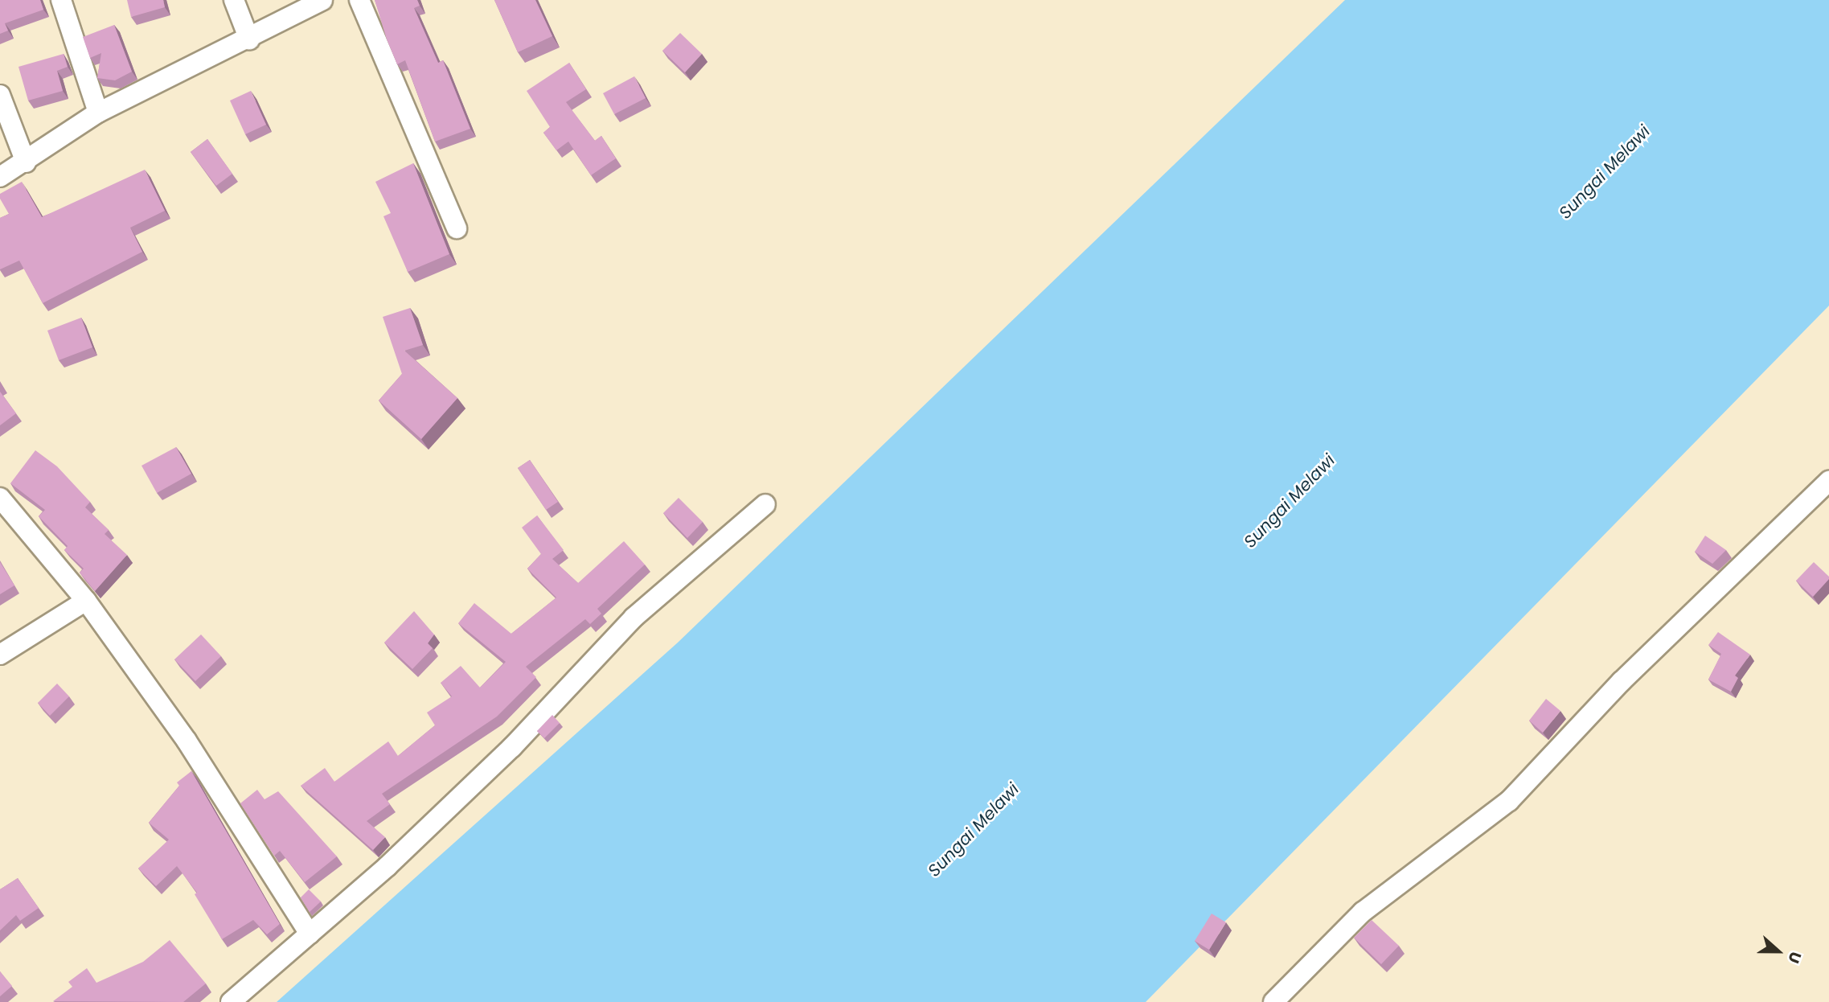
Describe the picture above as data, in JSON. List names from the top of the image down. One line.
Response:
{"water":["Sungai Melawi"],"north":"right"}
